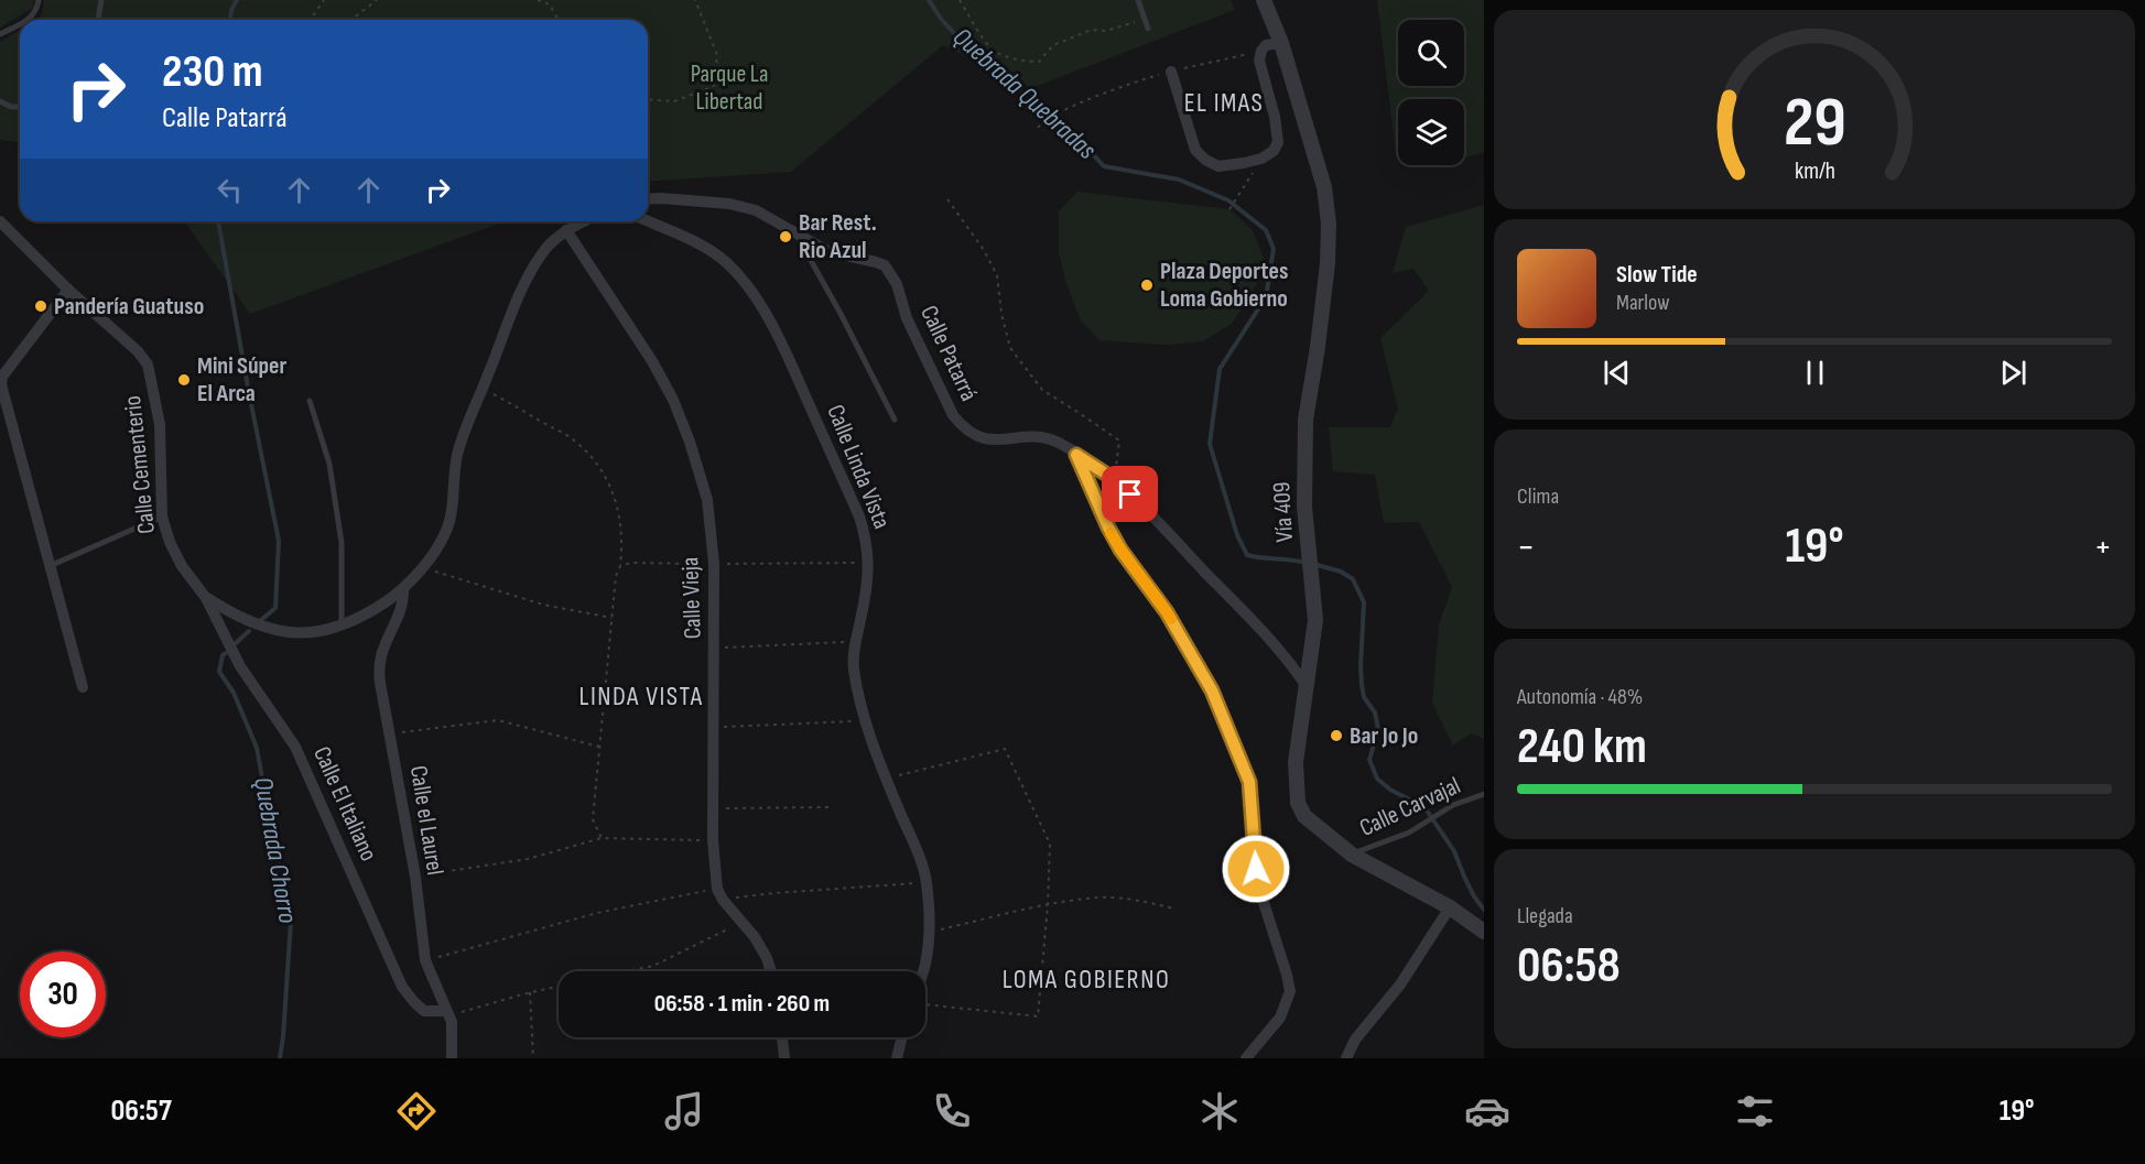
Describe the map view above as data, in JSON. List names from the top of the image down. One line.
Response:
{"streets":{"street":["Calle Patarrá","Calle Cementerio","Calle Linda Vista","Vía 409","Calle Vieja","Calle El Italiano","Calle el Laurel"],"lane":["Calle Carvajal"]},"crossings":[["Calle Patarrá","Vía 409"],["Calle Cementerio","Calle El Italiano"],["Vía 409","Calle Carvajal"],["Calle El Italiano","Calle el Laurel"]],"districts":["EL IMAS","LINDA VISTA","LOMA GOBIERNO"],"water":["Quebrada Quebradas","Quebrada Chorro"],"parks":["Parque La Libertad"],"places":["Bar Rest. Rio Azul","Plaza Deportes Loma Gobierno","Pandería Guatuso","Mini Súper El Arca","Bar Jo Jo"],"page":{"turn":["230 m","Calle Patarrá"],"song":["Slow Tide","Marlow"],"tile":["Clima",["Autonomía · 48%","240 km"],["Llegada","06:58"]],"heat":["−","19°","+"],"limit":"30","trip":"06:58 · 1 min · 260 m","tabs":["06:57","19°"],"gauge":["29","km/h"]}}
